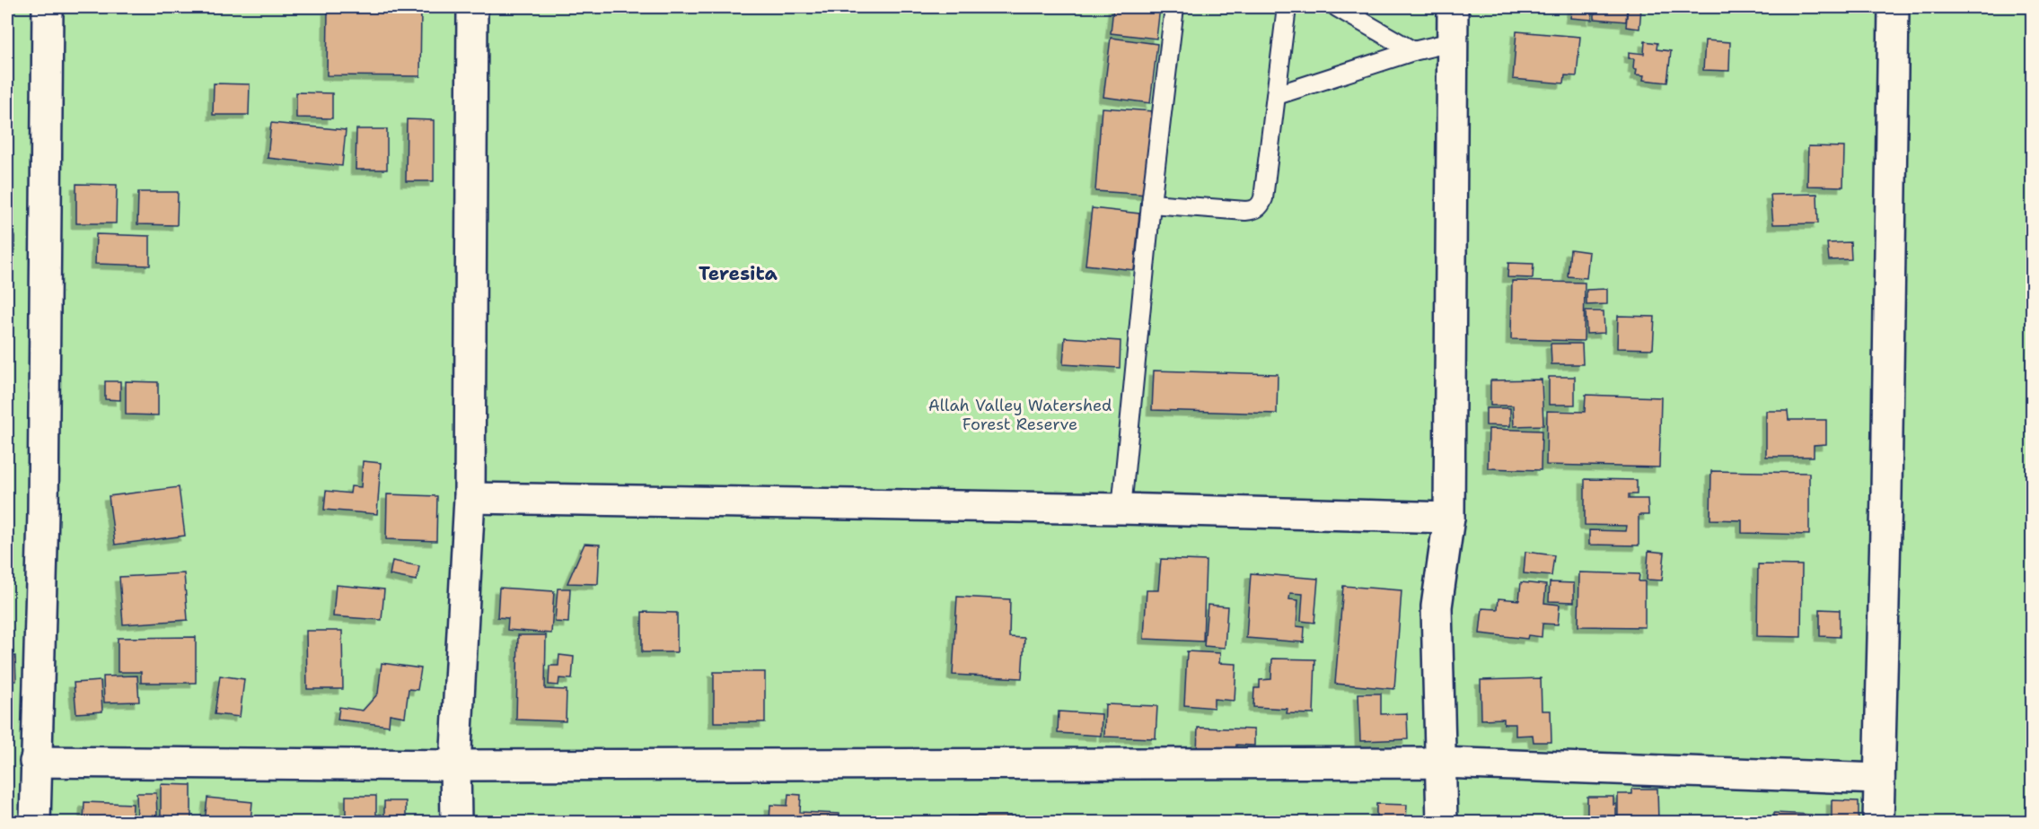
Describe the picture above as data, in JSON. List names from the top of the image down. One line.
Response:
{"districts":["Teresita"],"parks":["Allah Valley Watershed Forest Reserve"]}
